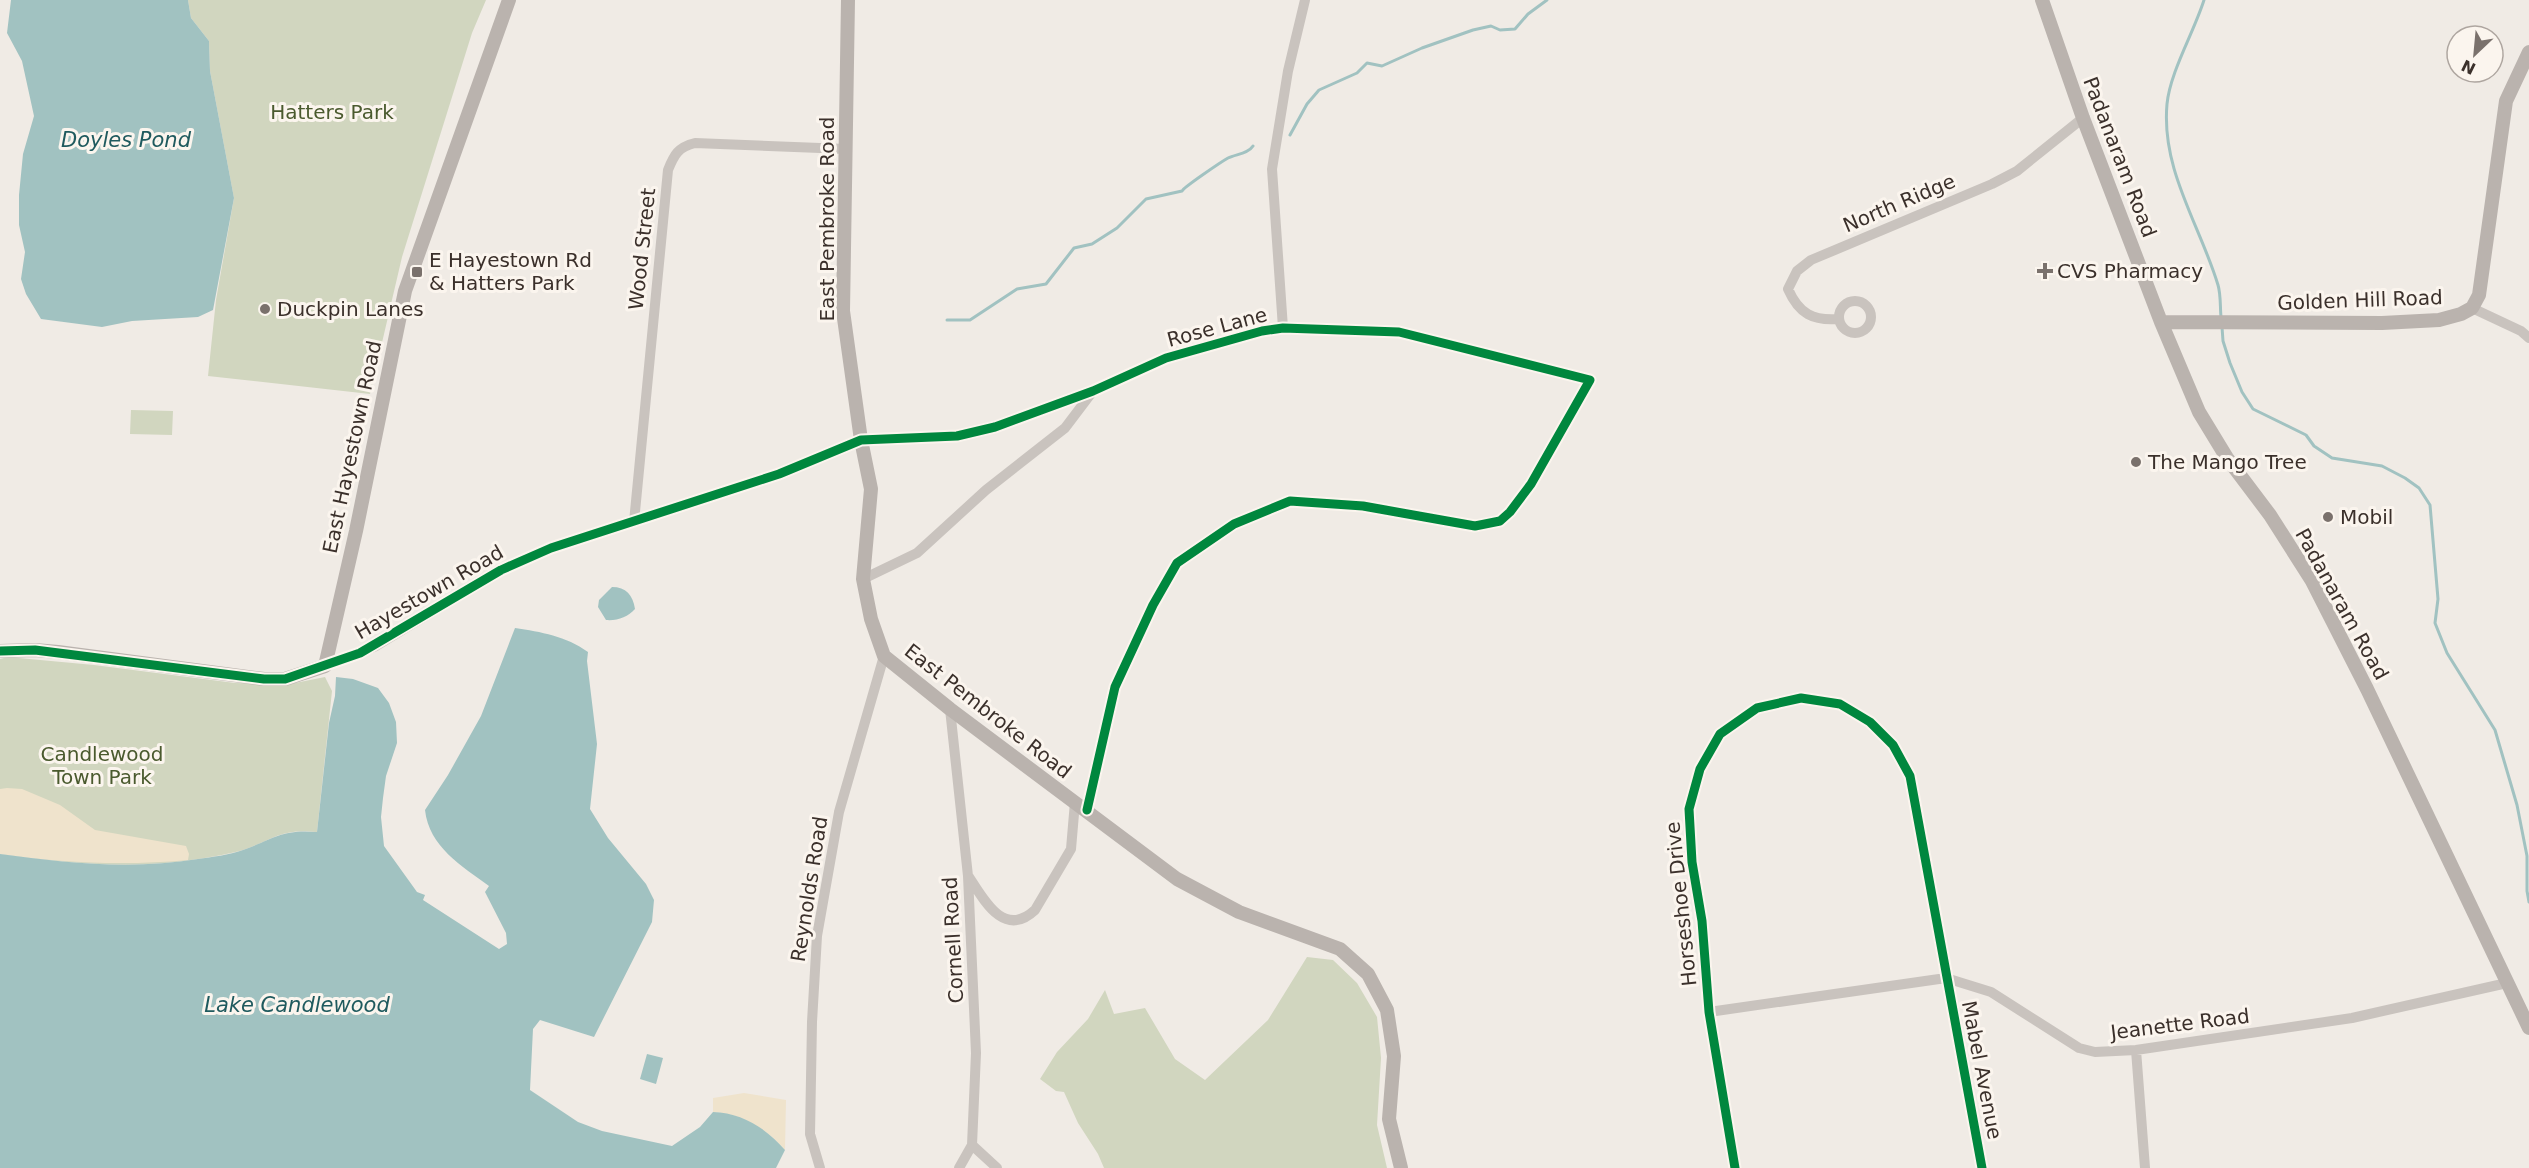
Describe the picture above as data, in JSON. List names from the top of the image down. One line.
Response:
{"streets":{"street":["Padanaram Road","North Ridge","East Pembroke Road","Wood Street","Golden Hill Road","Rose Lane","East Hayestown Road","Hayestown Road","Reynolds Road","Horseshoe Drive","Cornell Road","Jeanette Road","Mabel Avenue"]},"crossings":[["Padanaram Road","North Ridge"],["Padanaram Road","Golden Hill Road"],["Padanaram Road","Jeanette Road"],["East Pembroke Road","Wood Street"],["East Pembroke Road","Rose Lane"],["East Pembroke Road","Hayestown Road"],["East Pembroke Road","Reynolds Road"],["East Pembroke Road","Cornell Road"],["Wood Street","Hayestown Road"],["Rose Lane","Hayestown Road"],["East Hayestown Road","Hayestown Road"],["Horseshoe Drive","Jeanette Road"],["Horseshoe Drive","Mabel Avenue"],["Jeanette Road","Mabel Avenue"]],"water":["Doyles Pond","Lake Candlewood"],"parks":["Hatters Park","Candlewood Town Park"],"places":{"health":["CVS Pharmacy"],"transit":["E Hayestown Rd & Hatters Park"],"other":["Duckpin Lanes","The Mango Tree","Mobil"]},"north":"bottom left"}
